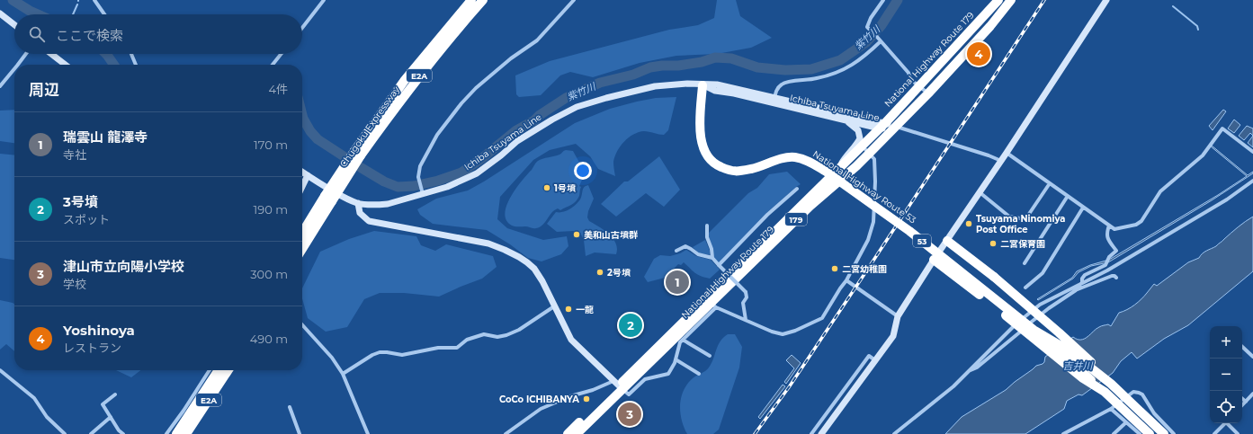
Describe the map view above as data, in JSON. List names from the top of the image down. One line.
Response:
{"streets":{"highway":["National Highway Route 179","E2A","Chugoku Expressway","National Highway Route 53","179","53"],"street":["Ichiba Tsuyama Line"]},"crossings":[["National Highway Route 179","Ichiba Tsuyama Line"],["Ichiba Tsuyama Line","National Highway Route 53"]],"water":["紫竹川","吉井川"],"places":["1号墳","Tsuyama Ninomiya Post Office","美和山古墳群","二宮保育園","二宮幼稚園","2号墳","一龍","CoCo ICHIBANYA"],"page":{"search":"ここで検索","pins":["4","1","2","3"],"heading":["周辺","4件"],"list":[{"mark":"1","name":"瑞雲山 龍澤寺","note":"寺社","value":"170 m"},{"mark":"2","name":"3号墳","note":"スポット","value":"190 m"},{"mark":"3","name":"津山市立向陽小学校","note":"学校","value":"300 m"},{"mark":"4","name":"Yoshinoya","note":"レストラン","value":"490 m"}],"map_buttons":["+","−"]}}
